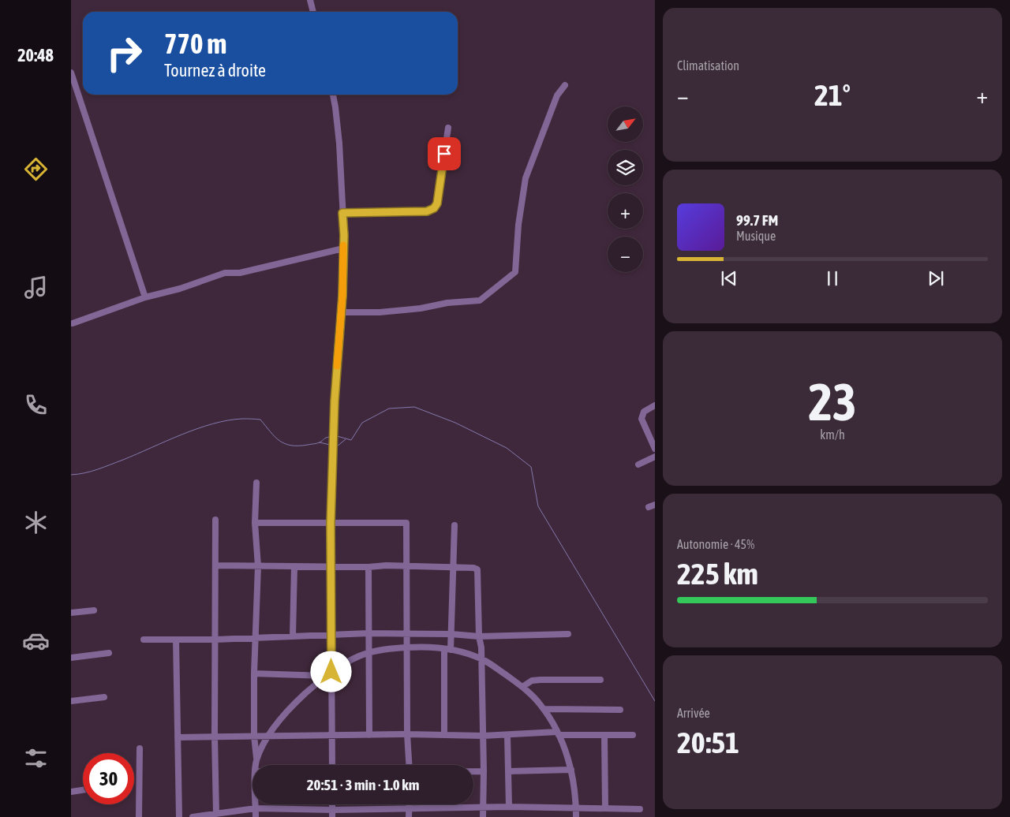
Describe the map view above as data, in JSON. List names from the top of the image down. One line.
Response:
{"north":"top right","page":{"tabs":"20:48","tile":["Climatisation",["23","km/h"],["Autonomie · 45%","225 km"],["Arrivée","20:51"]],"turn":["770 m","Tournez à droite"],"heat":["−","21°","+"],"map_buttons":["+","−"],"song":["99.7 FM","Musique"],"limit":"30","trip":"20:51 · 3 min · 1.0 km"}}
